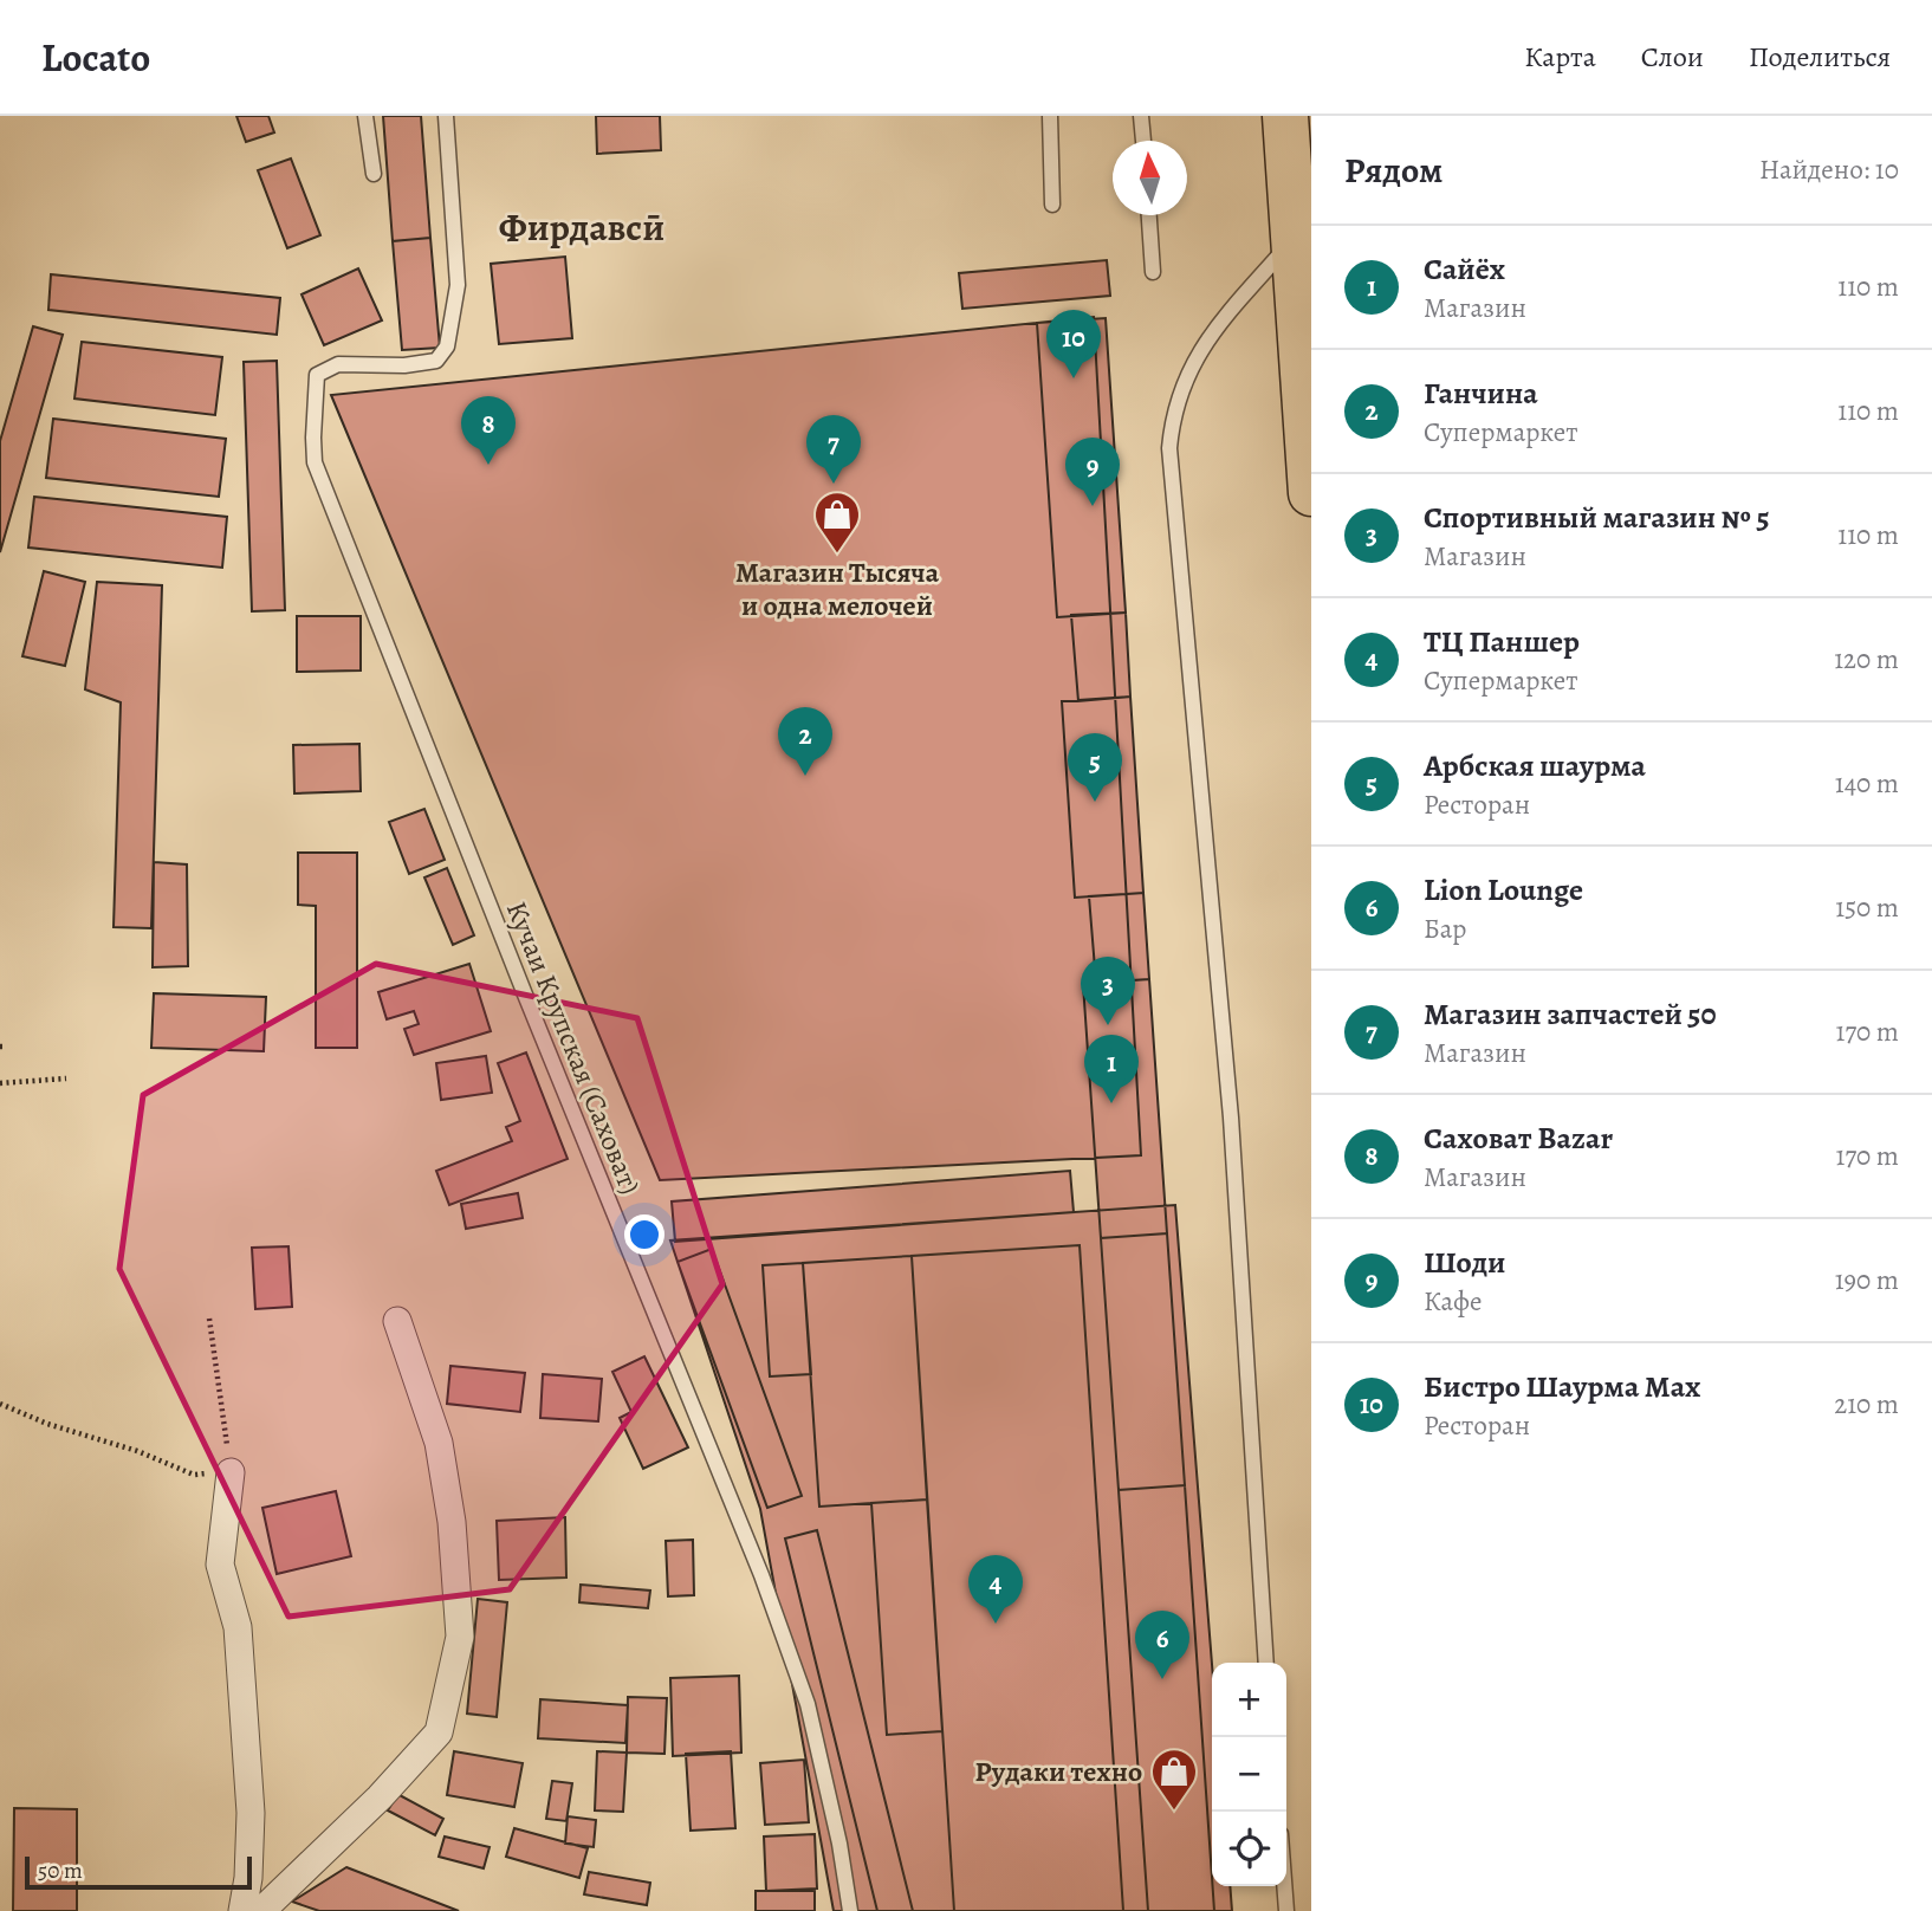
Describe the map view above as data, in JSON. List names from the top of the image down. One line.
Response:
{"streets":{"lane":["Кучаи Крупская (Саховат)"]},"districts":["Фирдавсӣ"],"places":{"shop":["Магазин Тысяча и одна мелочей","Рудаки техно"]},"scale_bar":"50 m","north":"top","page":{"header":"Locato","nav":["Карта","Слои","Поделиться"],"heading":["Рядом","Найдено: 10"],"list":[{"mark":"1","name":"Сайёх","note":"Магазин","value":"110 m"},{"mark":"2","name":"Ганчина","note":"Супермаркет","value":"110 m"},{"mark":"3","name":"Спортивный магазин № 5","note":"Магазин","value":"110 m"},{"mark":"4","name":"ТЦ Паншер","note":"Супермаркет","value":"120 m"},{"mark":"5","name":"Арбская шаурма","note":"Ресторан","value":"140 m"},{"mark":"6","name":"Lion Lounge","note":"Бар","value":"150 m"},{"mark":"7","name":"Магазин запчастей 50","note":"Магазин","value":"170 m"},{"mark":"8","name":"Саховат Bazar","note":"Магазин","value":"170 m"},{"mark":"9","name":"Шоди","note":"Кафе","value":"190 m"},{"mark":"10","name":"Бистро Шаурма Мax","note":"Ресторан","value":"210 m"}],"pins":["10","8","7","9","2","5","3","1","4","6"],"map_buttons":["+","−"],"scale":"50 m"}}
